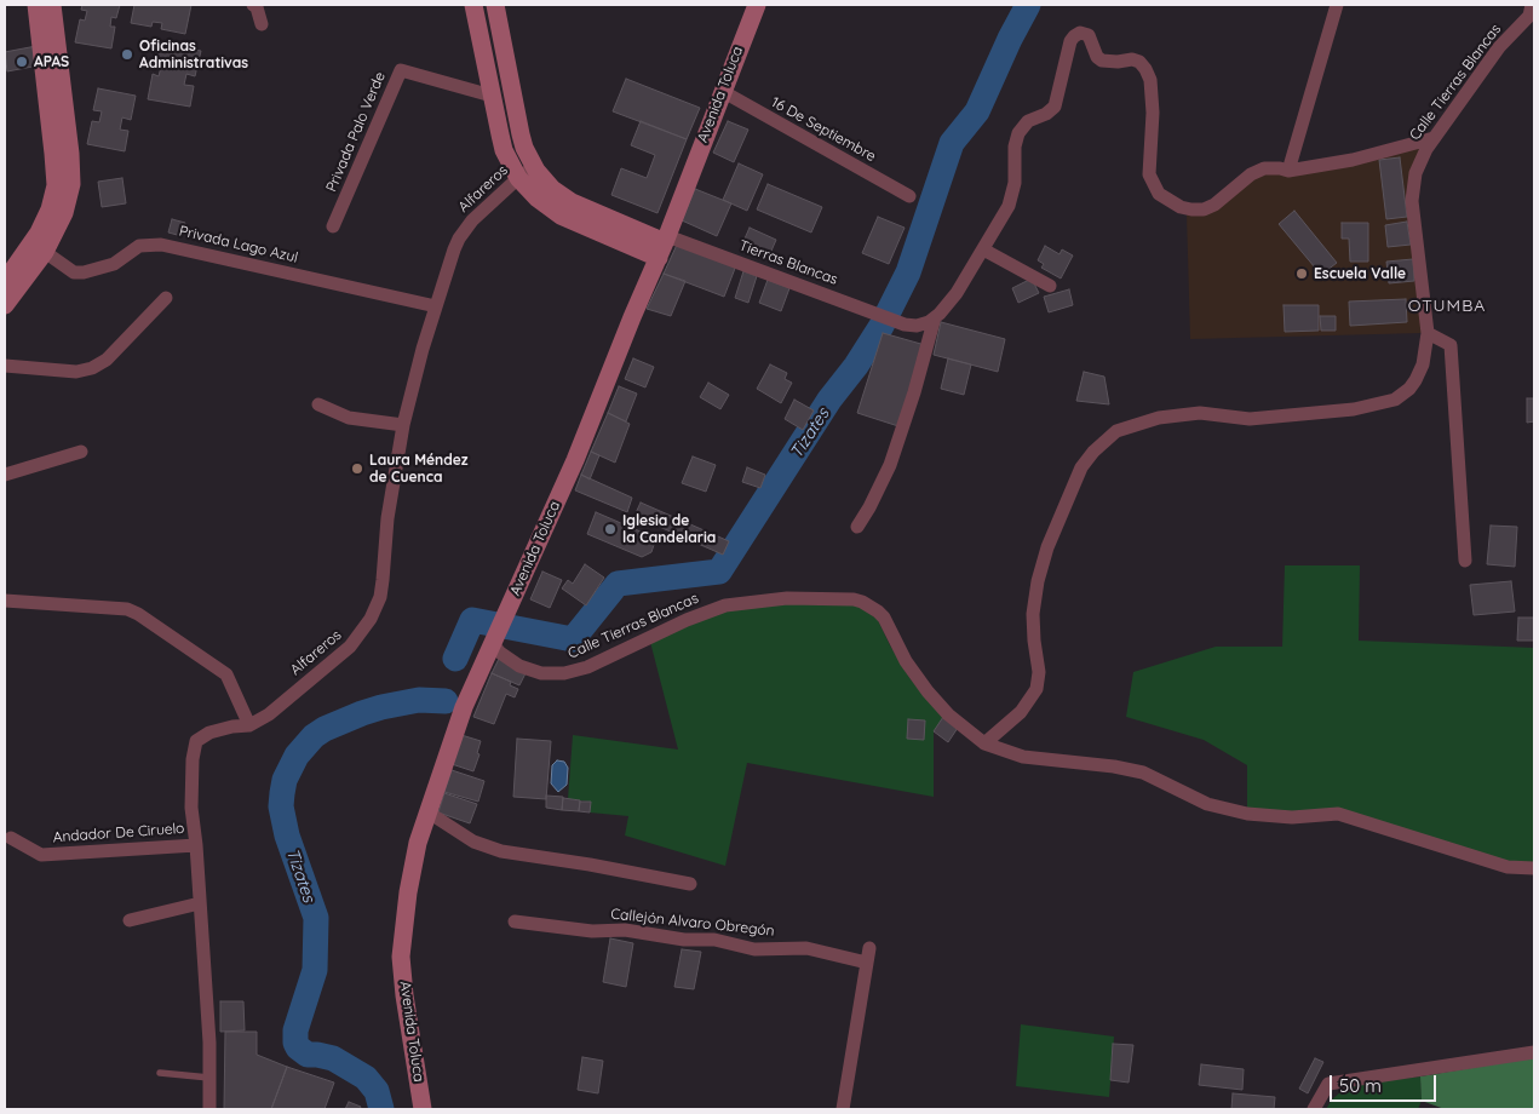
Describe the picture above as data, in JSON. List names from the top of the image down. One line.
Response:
{"streets":{"main road":["Avenida Toluca"],"street":["Calle Tierras Blancas","16 De Septiembre","Privada Palo Verde","Alfareros","Privada Lago Azul","Tierras Blancas","Andador De Ciruelo","Callejón Alvaro Obregón"]},"crossings":[["Calle Tierras Blancas","Avenida Toluca"],["Avenida Toluca","16 De Septiembre"],["Avenida Toluca","Tierras Blancas"],["Alfareros","Privada Lago Azul"],["Alfareros","Andador De Ciruelo"]],"districts":["OTUMBA"],"water":["Tizates"],"places":["Oficinas Administrativas","APAS","Escuela Valle","Laura Méndez de Cuenca","Iglesia de la Candelaria"],"scale_bar":"50 m"}
